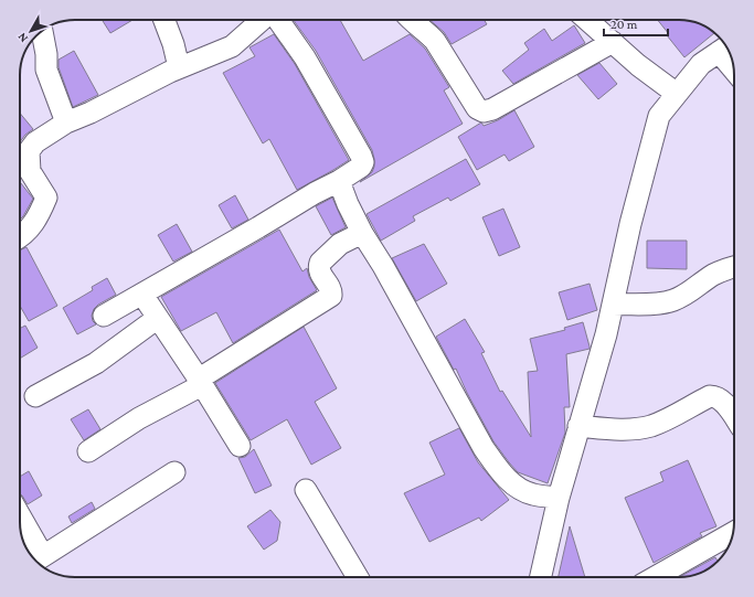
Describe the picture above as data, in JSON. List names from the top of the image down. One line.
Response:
{"scale_bar":"20 m","north":"bottom left"}
